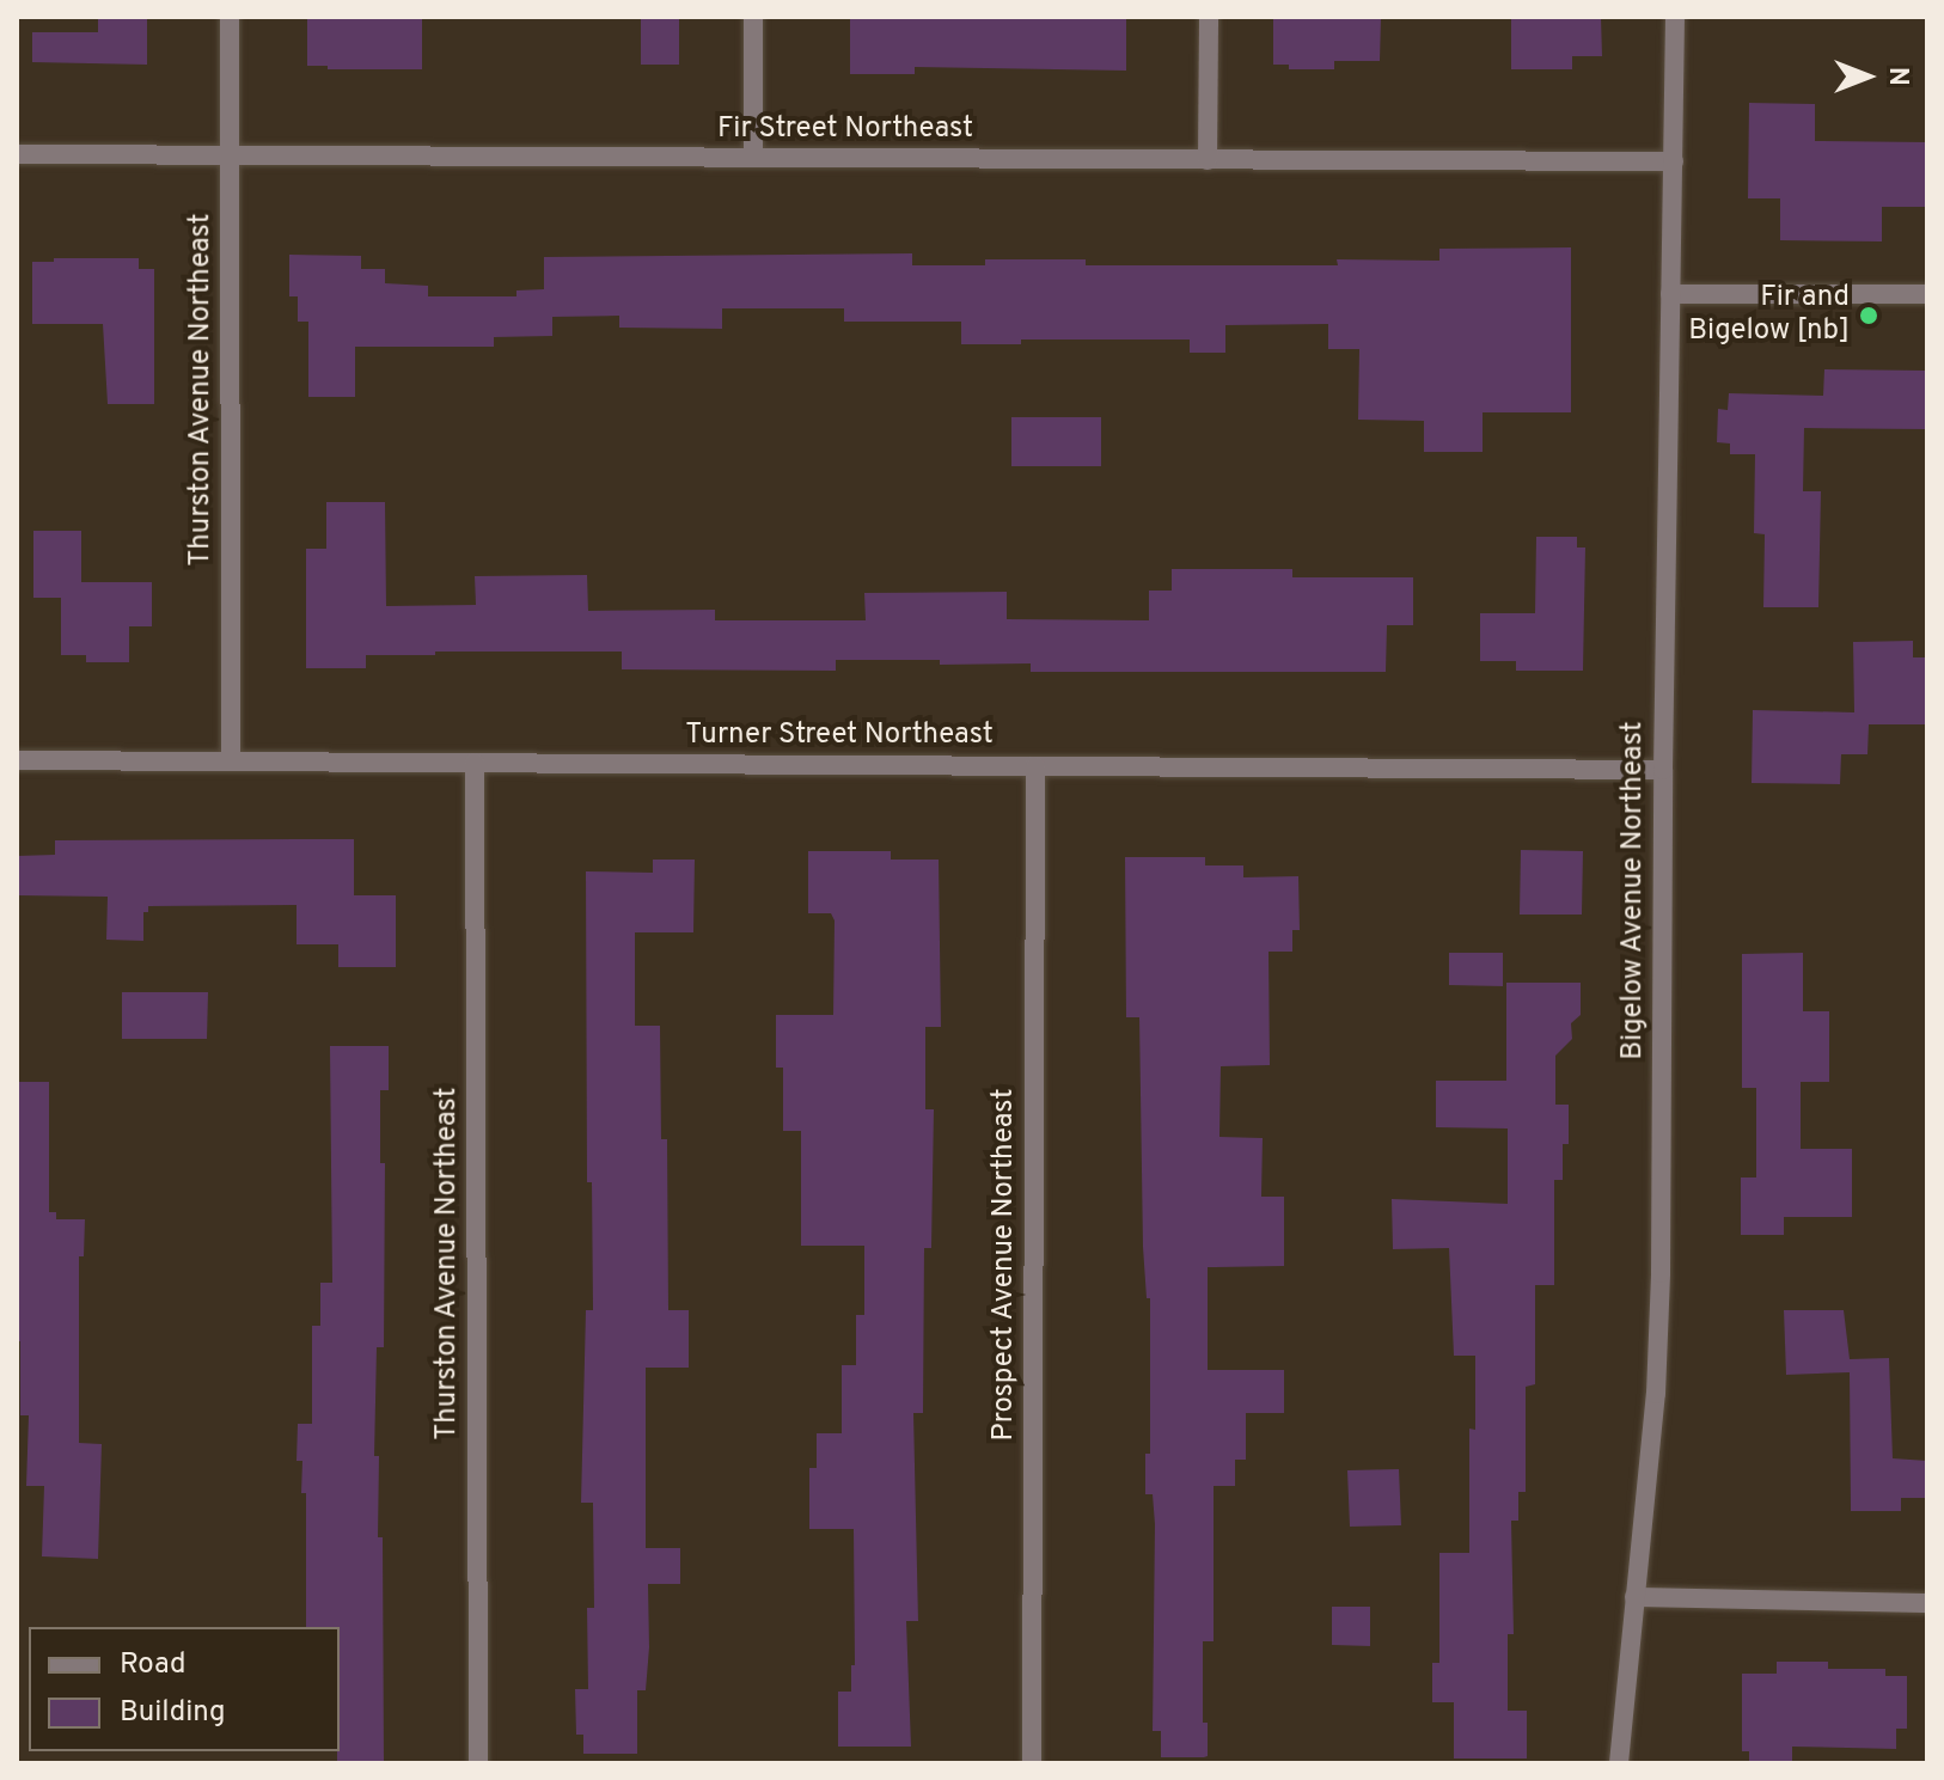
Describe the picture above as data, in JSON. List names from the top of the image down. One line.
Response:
{"streets":{"street":["Fir Street Northeast","Thurston Avenue Northeast","Turner Street Northeast","Bigelow Avenue Northeast","Prospect Avenue Northeast"]},"crossings":[["Fir Street Northeast","Thurston Avenue Northeast"],["Fir Street Northeast","Bigelow Avenue Northeast"],["Thurston Avenue Northeast","Turner Street Northeast"],["Turner Street Northeast","Bigelow Avenue Northeast"],["Turner Street Northeast","Prospect Avenue Northeast"]],"places":["Fir and Bigelow [nb]"],"legend":["Road","Building"],"north":"right"}
